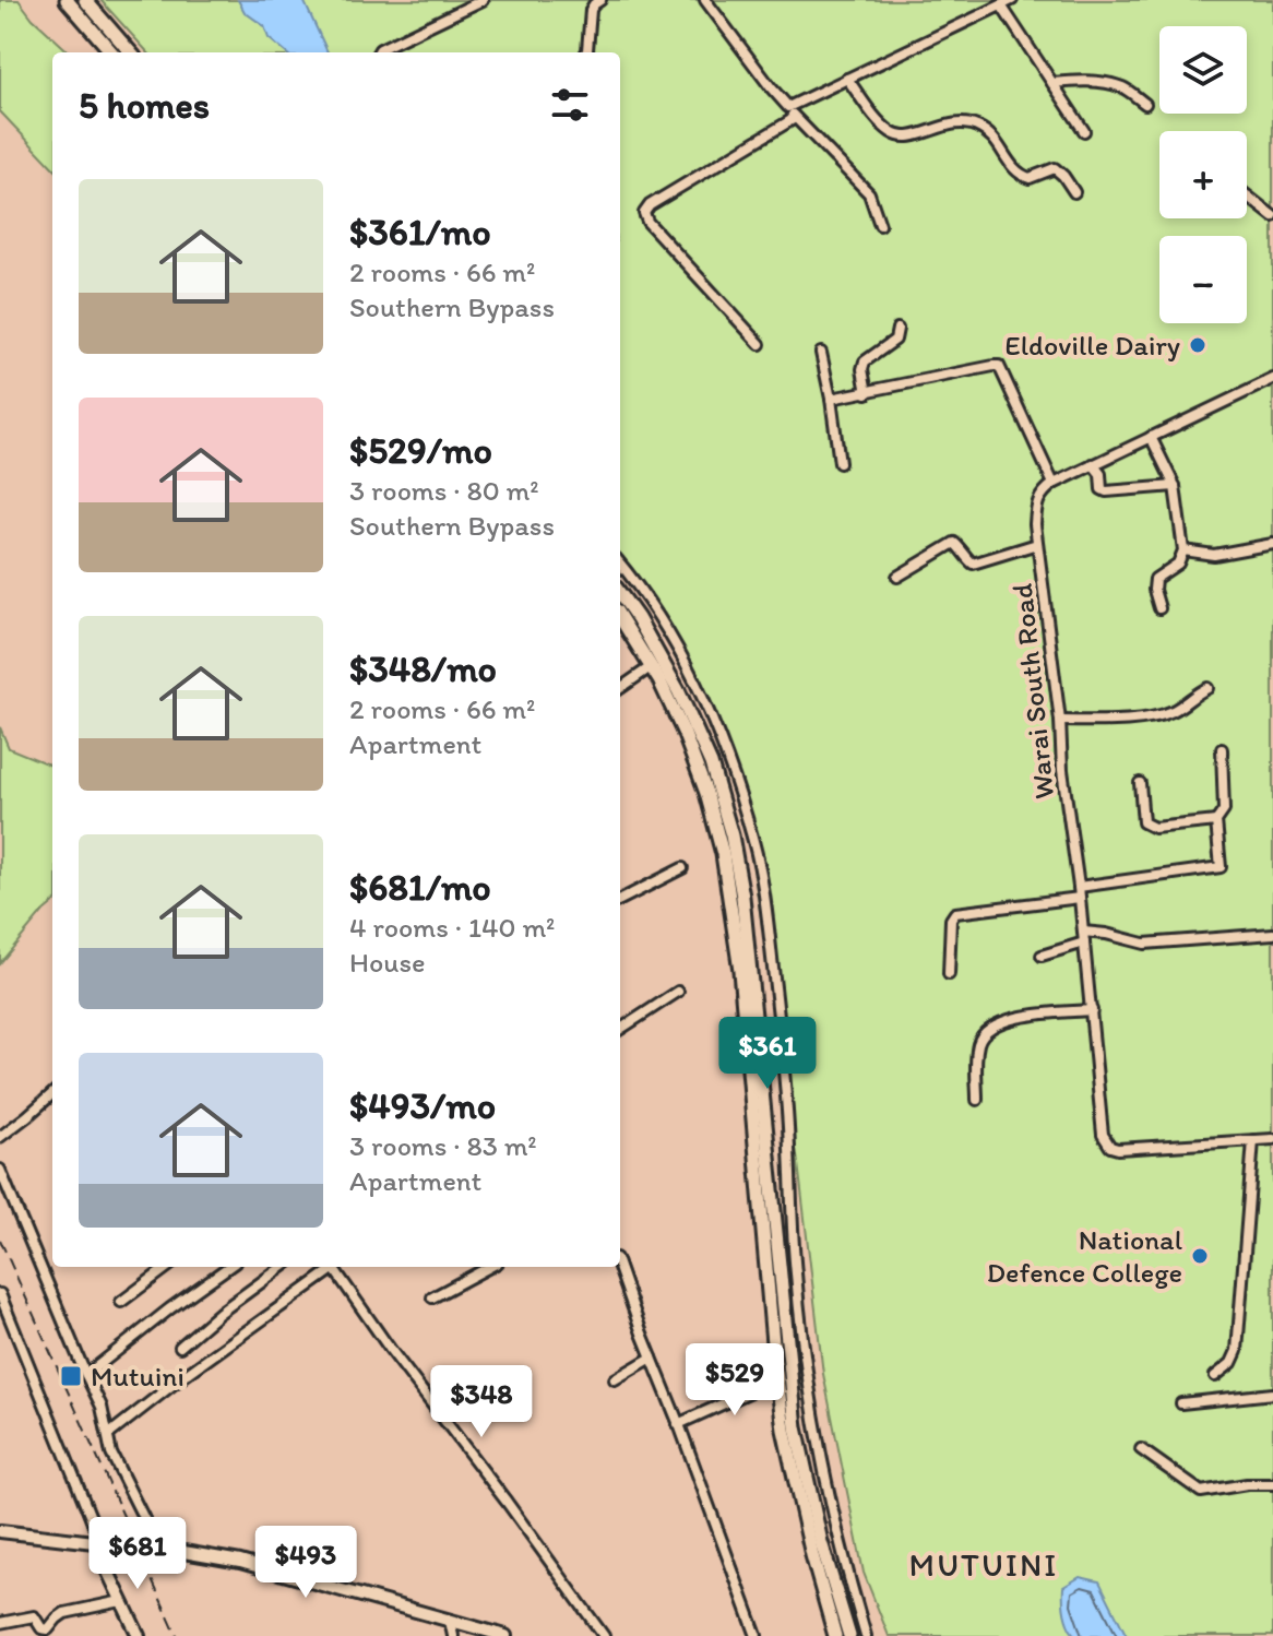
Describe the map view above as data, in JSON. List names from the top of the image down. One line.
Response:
{"streets":{"street":["Warai South Road"]},"districts":["MUTUINI"],"places":{"other":["Eldoville Dairy","National Defence College"],"transit":["Mutuini"]},"page":{"map_buttons":["+","−"],"heading":"5 homes","list":[{"name":"$361/mo","note":"2 rooms · 66 m² · Southern Bypass"},{"name":"$529/mo","note":"3 rooms · 80 m² · Southern Bypass"},{"name":"$348/mo","note":"2 rooms · 66 m² · Apartment"},{"name":"$681/mo","note":"4 rooms · 140 m² · House"},{"name":"$493/mo","note":"3 rooms · 83 m² · Apartment"}],"price":["$361","$529","$348","$681","$493"]}}
